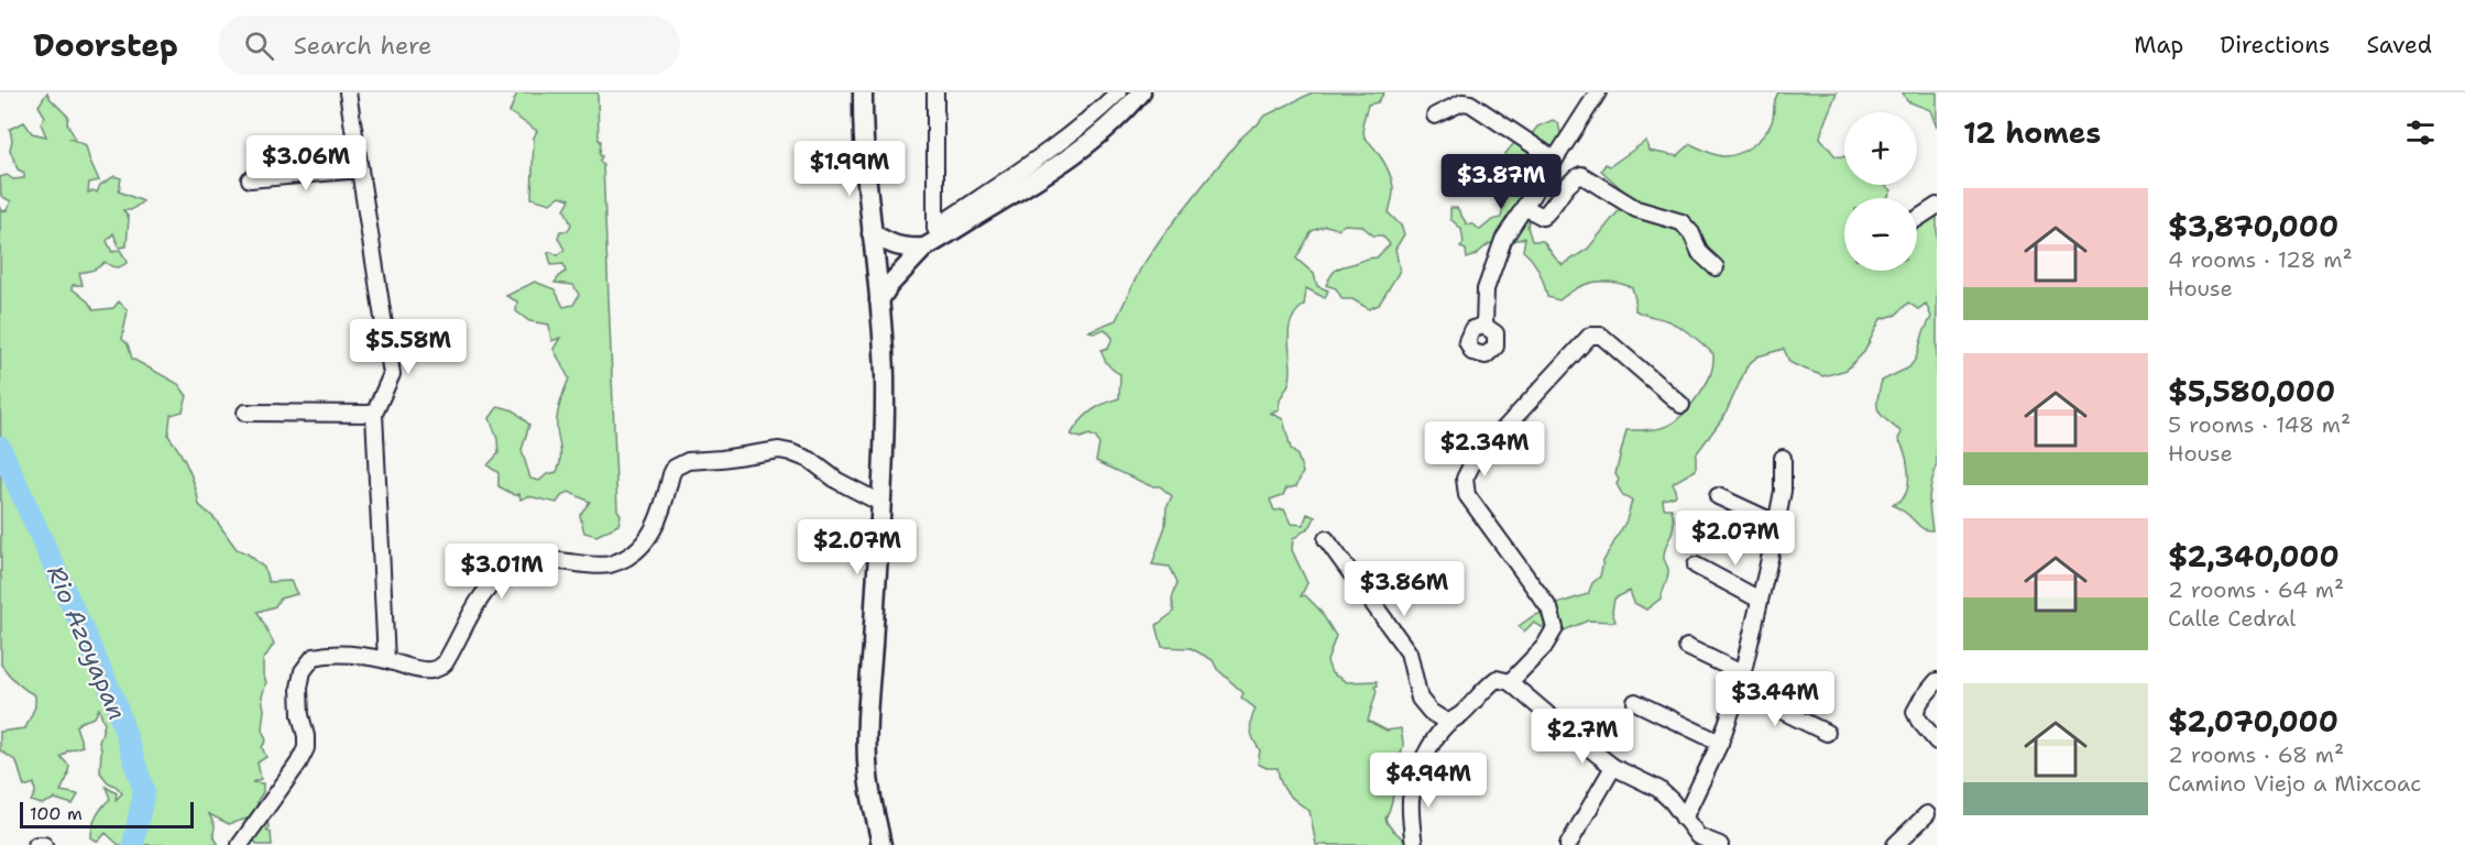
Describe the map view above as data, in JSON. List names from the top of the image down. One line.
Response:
{"water":["Rio Azoyapan"],"scale_bar":"100 m","page":{"header":"Doorstep","search":"Search here","nav":["Map","Directions","Saved"],"heading":"12 homes","map_buttons":["+","−"],"price":["$3.06M","$1.99M","$3.87M","$5.58M","$2.34M","$2.07M","$2.07M","$3.01M","$3.86M","$3.44M","$2.7M","$4.94M"],"list":[{"name":"$3,870,000","note":"4 rooms · 128 m² · House"},{"name":"$5,580,000","note":"5 rooms · 148 m² · House"},{"name":"$2,340,000","note":"2 rooms · 64 m² · Calle Cedral"},{"name":"$2,070,000","note":"2 rooms · 68 m² · Camino Viejo a Mixcoac"}],"scale":"100 m"}}
